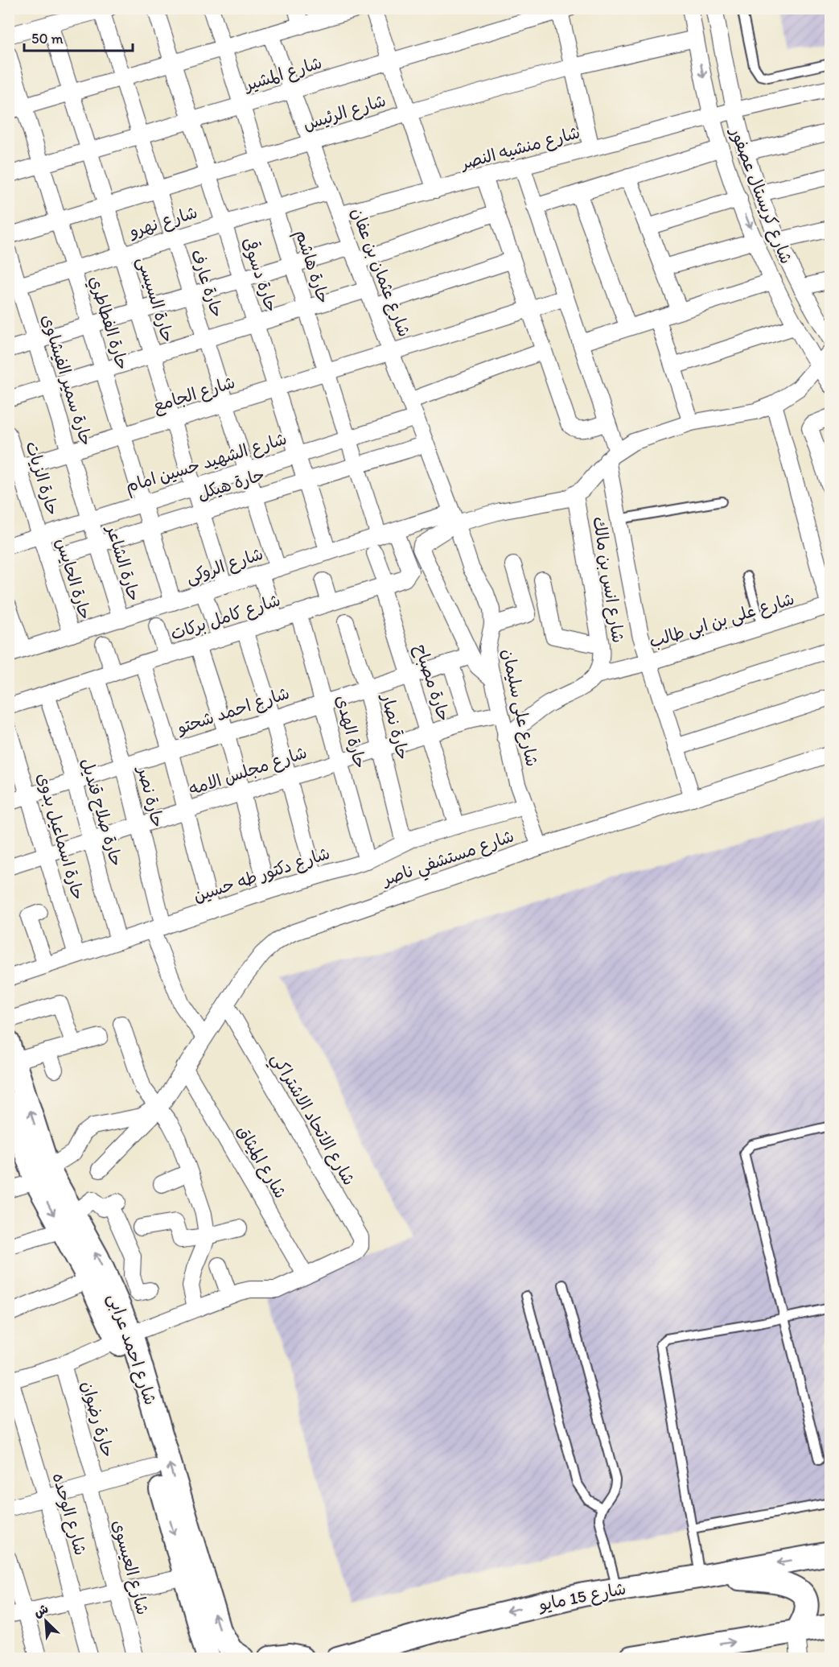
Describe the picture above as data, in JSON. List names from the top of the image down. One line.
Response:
{"streets":{"street":["شارع المشير","شارع الرئيس","شارع منشيه النصر","شارع كريستال عصفور","شارع نهرو","حارة هاشم","شارع عثمان بن عفان","حارة دسوقى","حارة عارف","حارة السيسى","حارة الفطاطري","حارة سمير الفيشاوى","شارع الجامع","شارع الشهيد حسين امام","حارة الزيات","حارة هيكل","حارة الشاعر","شارع الروكى","حارة الحايس","شارع انس بن مالك","شارع كامل بركات","شارع على بن ابى طالب","حارة مصباح","شارع على سليمان","شارع احمد شحتو","حارة نصار","حارة الهدى","شارع مجلس الامه","حارة نصر","حارة صلاح قنديل","حارة اسماعيل بدوى","شارع مستشفي ناصر","شارع دكتور طه حسين","شارع الاتحاد الاشتراكي","شارع الميثاق","شارع احمد عرابى","حارة رضوان","شارع الوحده","شارع العيسوى","شارع 15 مايو"]},"crossings":[["شارع المشير","حارة هاشم"],["شارع المشير","شارع عثمان بن عفان"],["شارع المشير","حارة دسوقى"],["شارع المشير","حارة عارف"],["شارع المشير","حارة السيسى"],["شارع المشير","حارة الفطاطري"],["شارع الرئيس","شارع كريستال عصفور"],["شارع الرئيس","حارة هاشم"],["شارع الرئيس","شارع عثمان بن عفان"],["شارع الرئيس","حارة دسوقى"],["شارع الرئيس","حارة عارف"],["شارع الرئيس","حارة السيسى"],["شارع الرئيس","حارة الفطاطري"],["شارع منشيه النصر","شارع كريستال عصفور"],["شارع منشيه النصر","شارع عثمان بن عفان"],["شارع نهرو","حارة هاشم"],["شارع نهرو","شارع عثمان بن عفان"],["شارع نهرو","حارة دسوقى"],["شارع نهرو","حارة عارف"],["شارع نهرو","حارة السيسى"],["شارع نهرو","حارة الفطاطري"],["شارع نهرو","حارة سمير الفيشاوى"],["حارة هاشم","شارع الجامع"],["حارة هاشم","شارع الشهيد حسين امام"],["حارة هاشم","حارة هيكل"],["حارة هاشم","شارع الروكى"],["شارع عثمان بن عفان","شارع الجامع"],["شارع عثمان بن عفان","شارع الشهيد حسين امام"],["شارع عثمان بن عفان","حارة هيكل"],["شارع عثمان بن عفان","شارع الروكى"],["شارع عثمان بن عفان","شارع على سليمان"],["حارة دسوقى","شارع الجامع"],["حارة دسوقى","شارع الشهيد حسين امام"],["حارة دسوقى","حارة هيكل"],["حارة دسوقى","شارع الروكى"],["حارة عارف","شارع الجامع"],["حارة عارف","شارع الشهيد حسين امام"],["حارة عارف","حارة هيكل"],["حارة عارف","شارع الروكى"],["حارة السيسى","شارع الجامع"],["حارة السيسى","شارع الشهيد حسين امام"],["حارة السيسى","حارة هيكل"],["حارة السيسى","شارع الروكى"],["حارة الفطاطري","شارع الجامع"],["حارة الفطاطري","شارع الشهيد حسين امام"],["حارة الفطاطري","حارة هيكل"],["حارة الفطاطري","شارع الروكى"],["حارة سمير الفيشاوى","شارع الجامع"],["حارة سمير الفيشاوى","شارع الشهيد حسين امام"],["حارة سمير الفيشاوى","حارة الشاعر"],["شارع الجامع","حارة الزيات"],["شارع الشهيد حسين امام","حارة الزيات"],["شارع الشهيد حسين امام","حارة الشاعر"],["شارع الشهيد حسين امام","حارة الحايس"],["حارة الزيات","حارة الحايس"],["حارة هيكل","حارة الشاعر"],["حارة هيكل","حارة الحايس"],["حارة الشاعر","شارع الروكى"],["شارع الروكى","حارة الحايس"],["شارع الروكى","شارع كامل بركات"],["شارع الروكى","شارع على سليمان"],["شارع انس بن مالك","شارع على بن ابى طالب"],["شارع كامل بركات","حارة مصباح"],["شارع كامل بركات","حارة الهدى"],["شارع كامل بركات","حارة نصر"],["شارع كامل بركات","حارة صلاح قنديل"],["حارة مصباح","شارع احمد شحتو"],["حارة مصباح","شارع مجلس الامه"],["حارة مصباح","شارع دكتور طه حسين"],["شارع على سليمان","شارع مجلس الامه"],["شارع على سليمان","شارع مستشفي ناصر"],["شارع على سليمان","شارع دكتور طه حسين"],["شارع احمد شحتو","حارة نصار"],["شارع احمد شحتو","حارة الهدى"],["شارع احمد شحتو","حارة نصر"],["شارع احمد شحتو","حارة صلاح قنديل"],["شارع احمد شحتو","حارة اسماعيل بدوى"],["حارة نصار","شارع مجلس الامه"],["حارة نصار","شارع دكتور طه حسين"],["حارة الهدى","شارع مجلس الامه"],["حارة الهدى","شارع دكتور طه حسين"],["شارع مجلس الامه","حارة نصر"],["شارع مجلس الامه","حارة صلاح قنديل"],["شارع مجلس الامه","حارة اسماعيل بدوى"],["حارة نصر","شارع مستشفي ناصر"],["حارة نصر","شارع دكتور طه حسين"],["حارة صلاح قنديل","شارع دكتور طه حسين"],["حارة اسماعيل بدوى","شارع دكتور طه حسين"],["شارع مستشفي ناصر","شارع الاتحاد الاشتراكي"],["شارع مستشفي ناصر","شارع الميثاق"],["شارع الاتحاد الاشتراكي","شارع الميثاق"],["حارة رضوان","شارع العيسوى"]],"one_way":["شارع 15 مايو"],"scale_bar":"50 m","north":"top left"}
